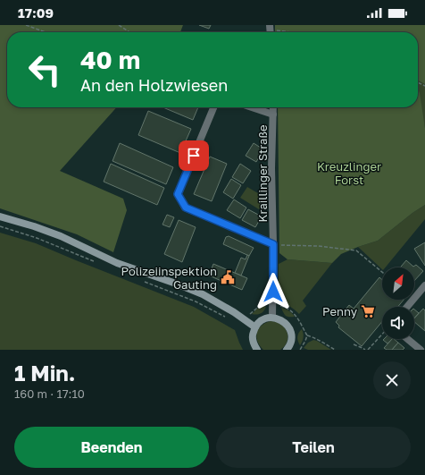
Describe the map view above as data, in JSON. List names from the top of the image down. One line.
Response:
{"streets":{"street":["Kraillinger Straße"]},"parks":["Kreuzlinger Forst"],"places":{"public building":["Polizeiinspektion Gauting"],"supermarket":["Penny"]},"north":"top right","page":{"status":"17:09","turn":["40 m","An den Holzwiesen"],"heading":["1 Min.","160 m · 17:10"],"buttons":["Beenden","Teilen"]}}
